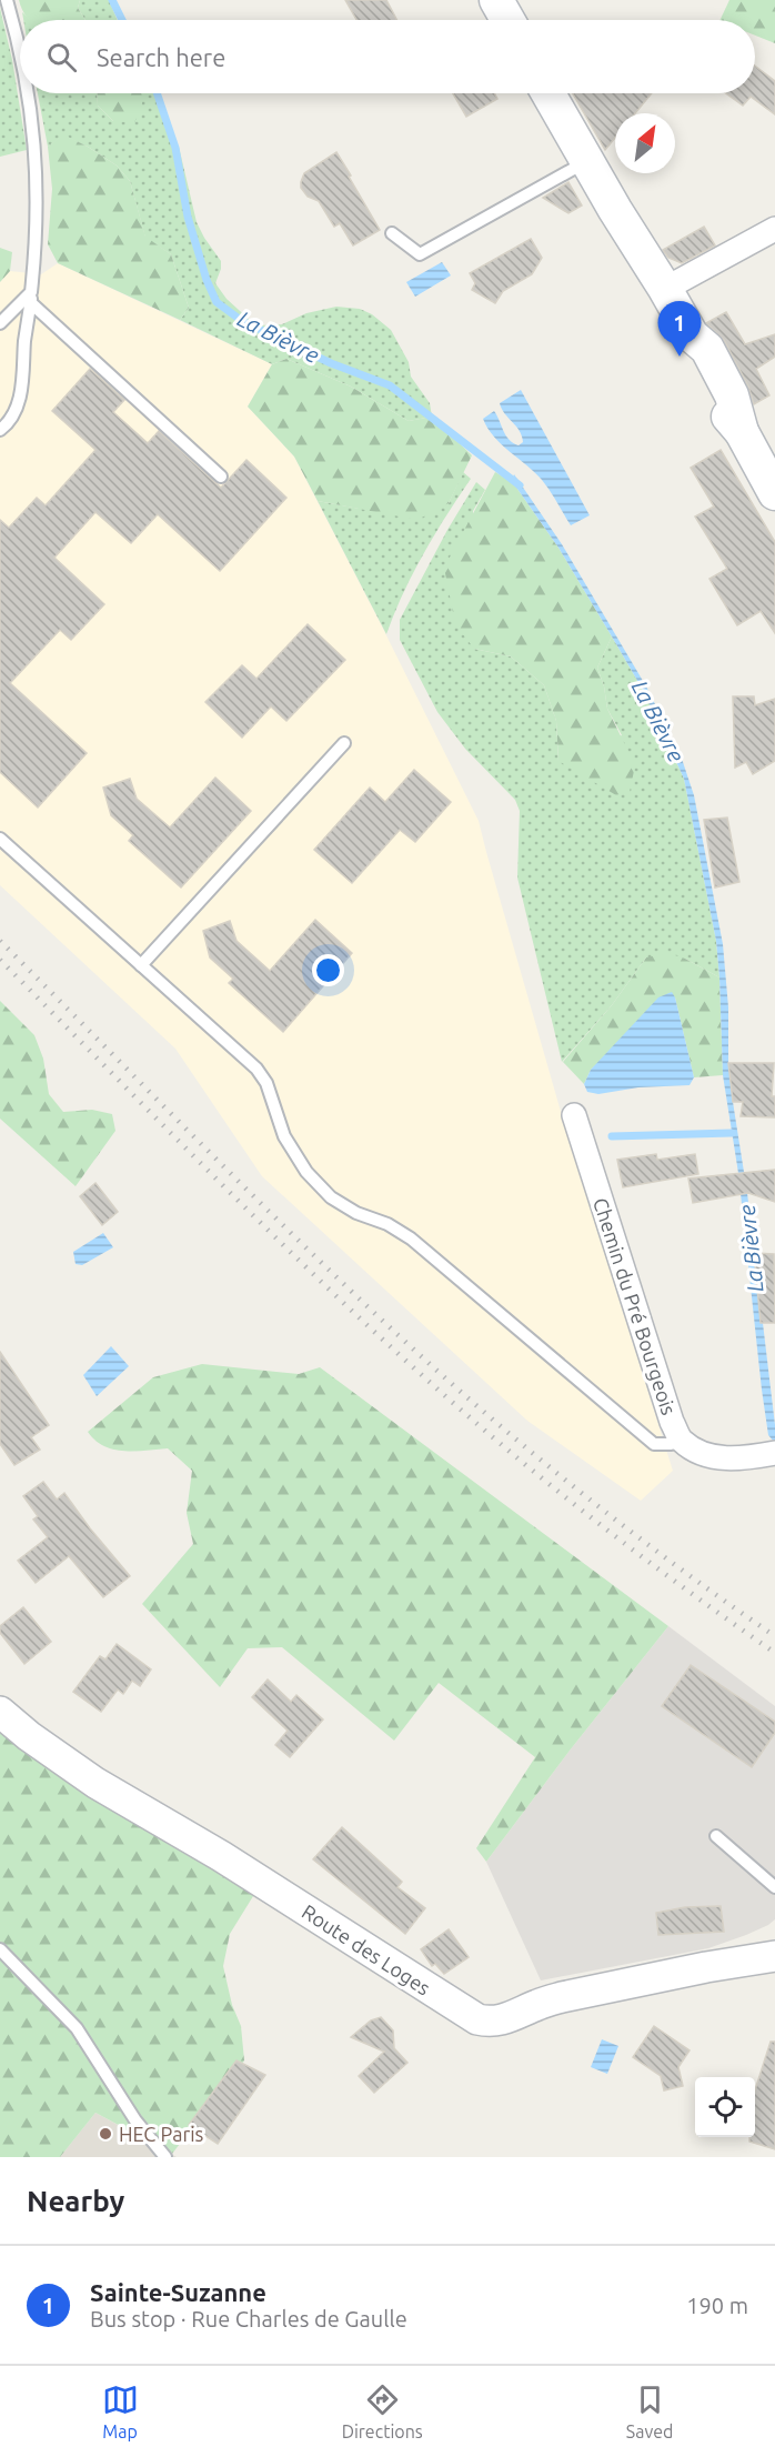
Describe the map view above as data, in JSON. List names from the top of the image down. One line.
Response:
{"streets":{"street":["Chemin du Pré Bourgeois","Route des Loges"]},"water":["La Bièvre"],"places":["HEC Paris"],"north":"top right","page":{"search":"Search here","pins":"1","heading":"Nearby","list":[{"mark":"1","name":"Sainte-Suzanne","note":"Bus stop · Rue Charles de Gaulle","value":"190 m"}],"nav":["Map","Directions","Saved"]}}
